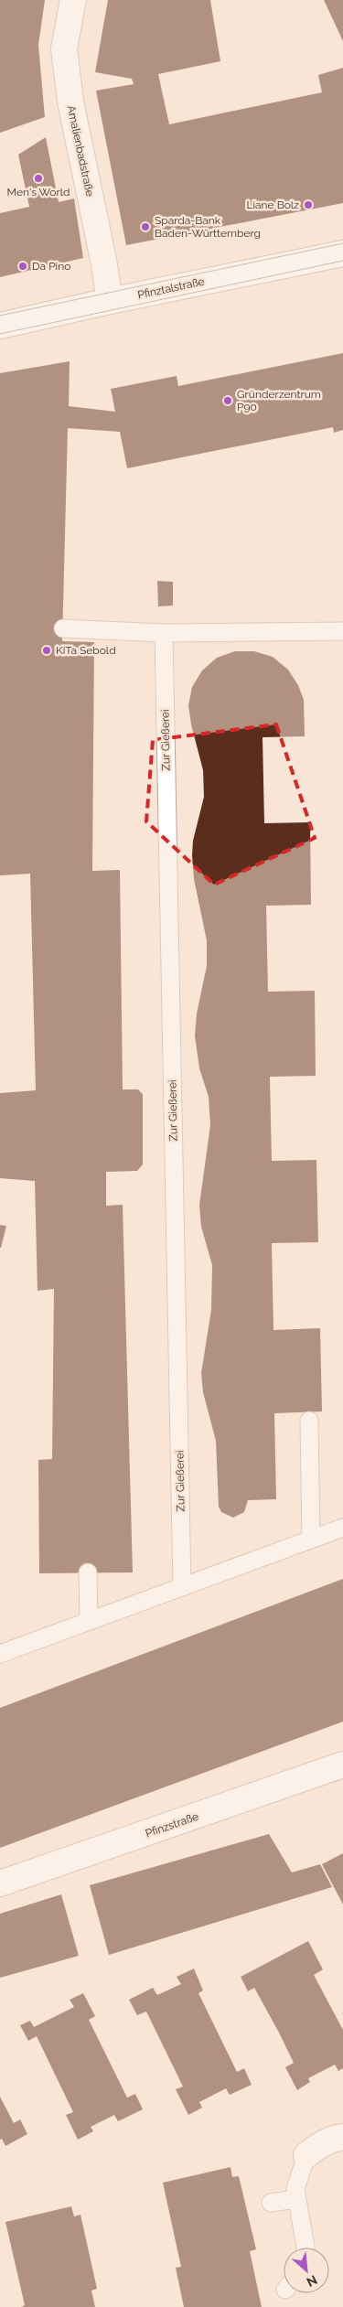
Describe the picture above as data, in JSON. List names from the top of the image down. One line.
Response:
{"streets":{"street":["Amalienbadstraße","Pfinztalstraße","Pfinzstraße"],"lane":["Zur Gießerei"]},"crossings":[["Amalienbadstraße","Pfinztalstraße"]],"places":["Men's World","Liane Bolz","Sparda-Bank Baden-Württemberg","Da Pino","Gründerzentrum P90","KiTa Sebold"],"north":"bottom right"}
